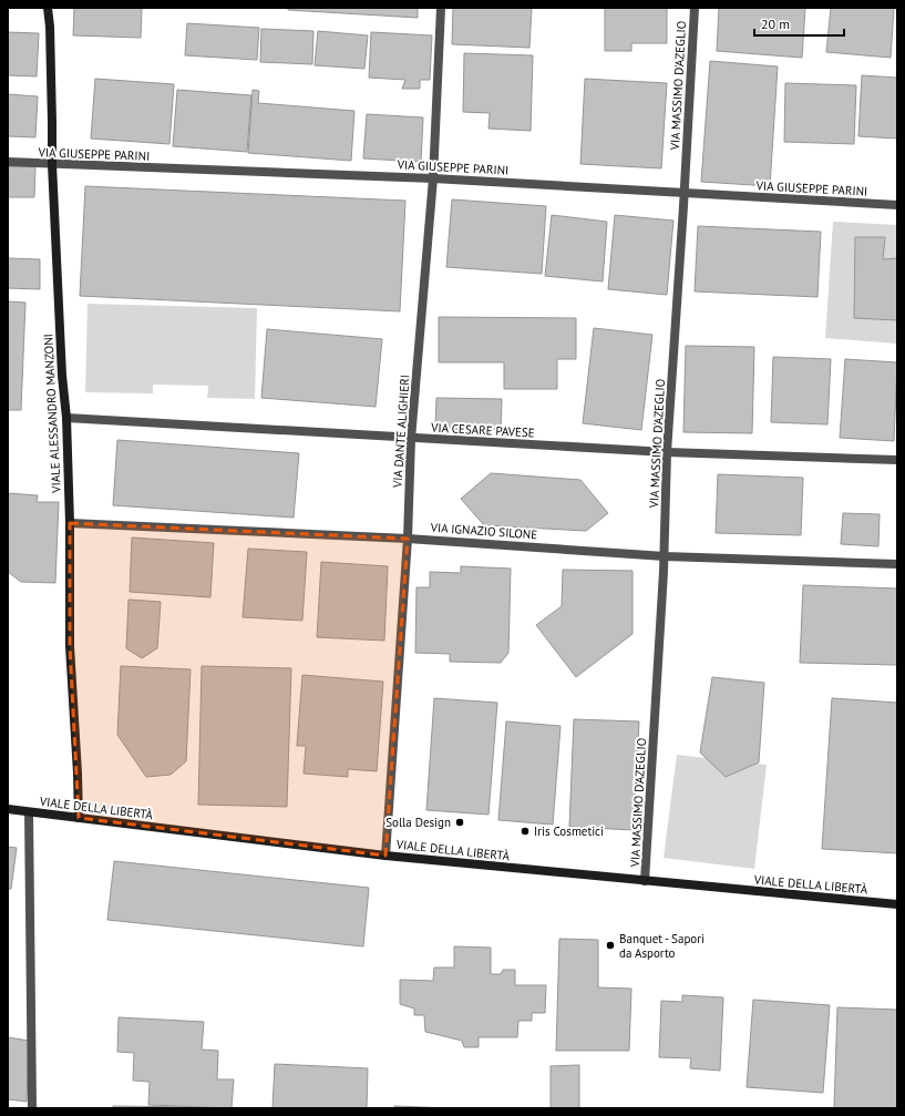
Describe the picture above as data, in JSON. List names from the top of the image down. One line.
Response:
{"streets":{"main road":["VIALE ALESSANDRO MANZONI","VIALE DELLA LIBERTÀ"],"street":["VIA MASSIMO D'AZEGLIO","VIA GIUSEPPE PARINI","VIA CESARE PAVESE","VIA DANTE ALIGHIERI","VIA IGNAZIO SILONE"]},"crossings":[["VIA MASSIMO D'AZEGLIO","VIA GIUSEPPE PARINI"],["VIA MASSIMO D'AZEGLIO","VIA CESARE PAVESE"],["VIA MASSIMO D'AZEGLIO","VIA IGNAZIO SILONE"],["VIA MASSIMO D'AZEGLIO","VIALE DELLA LIBERTÀ"],["VIA GIUSEPPE PARINI","VIALE ALESSANDRO MANZONI"],["VIA GIUSEPPE PARINI","VIA DANTE ALIGHIERI"],["VIALE ALESSANDRO MANZONI","VIA CESARE PAVESE"],["VIALE ALESSANDRO MANZONI","VIA IGNAZIO SILONE"],["VIALE ALESSANDRO MANZONI","VIALE DELLA LIBERTÀ"],["VIA CESARE PAVESE","VIA DANTE ALIGHIERI"],["VIA DANTE ALIGHIERI","VIA IGNAZIO SILONE"],["VIA DANTE ALIGHIERI","VIALE DELLA LIBERTÀ"]],"places":["Solla Design","Iris Cosmetici","Banquet - Sapori da Asporto"],"scale_bar":"20 m"}
